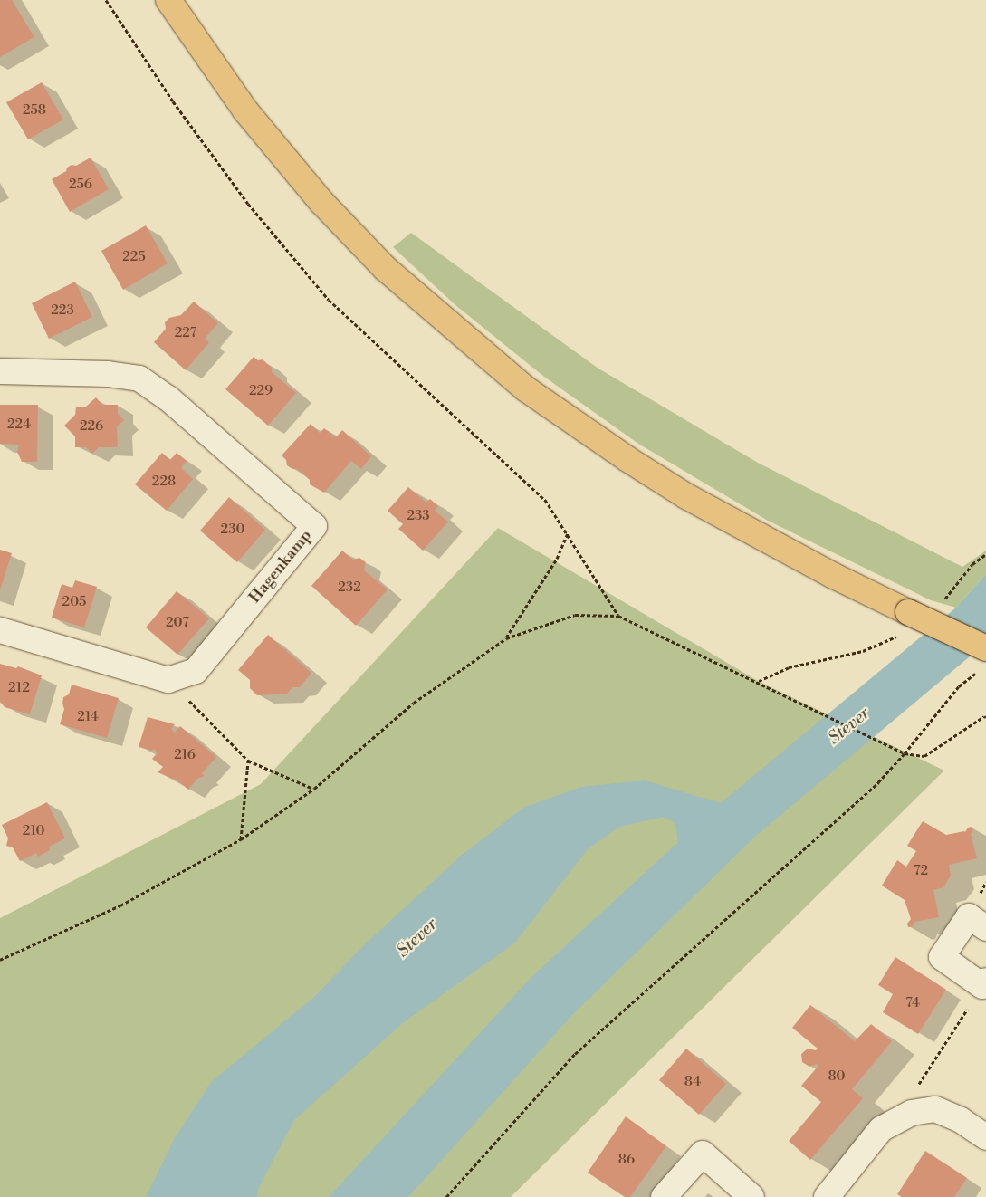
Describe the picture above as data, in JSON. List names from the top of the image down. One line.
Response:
{"streets":{"street":["Hagenkamp"]},"water":["Stever"],"house_numbers":["258","256","225","223","227","229","224","226","228","233","230","232","205","207","212","214","216","210","72","74","80","84","86"]}
